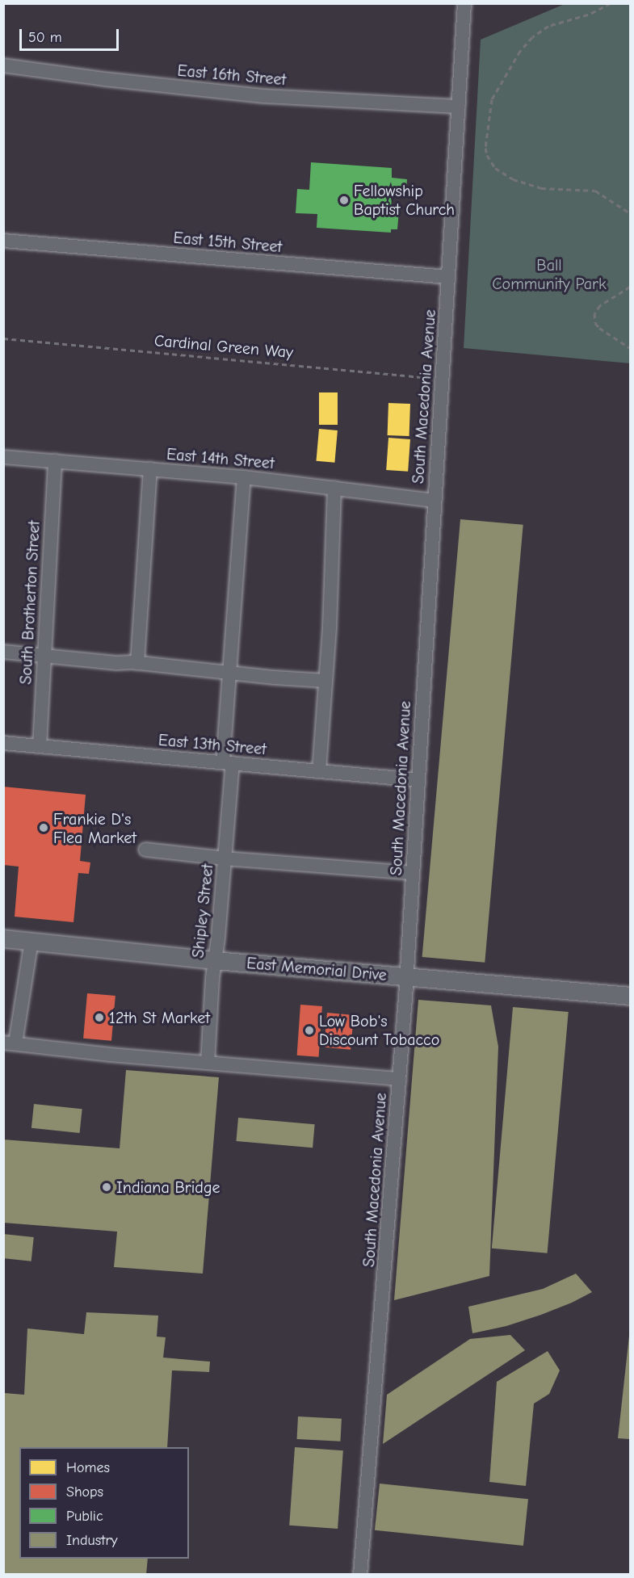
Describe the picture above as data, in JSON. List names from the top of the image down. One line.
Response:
{"streets":{"main road":["East Memorial Drive"],"street":["East 16th Street","East 15th Street","South Macedonia Avenue","East 14th Street","South Brotherton Street","East 13th Street","Shipley Street"],"path":["Cardinal Green Way"]},"crossings":[["East 16th Street","South Macedonia Avenue"],["East 15th Street","South Macedonia Avenue"],["Cardinal Green Way","South Macedonia Avenue"],["South Macedonia Avenue","East 14th Street"],["South Macedonia Avenue","East 13th Street"],["South Macedonia Avenue","East Memorial Drive"],["East 14th Street","South Brotherton Street"],["East 14th Street","Shipley Street"],["South Brotherton Street","East 13th Street"],["East 13th Street","Shipley Street"],["Shipley Street","East Memorial Drive"]],"parks":["Ball Community Park"],"places":["Fellowship Baptist Church","Frankie D's Flea Market","12th St Market","Low Bob's Discount Tobacco","Indiana Bridge"],"legend":["Homes","Shops","Public","Industry"],"scale_bar":"50 m"}
